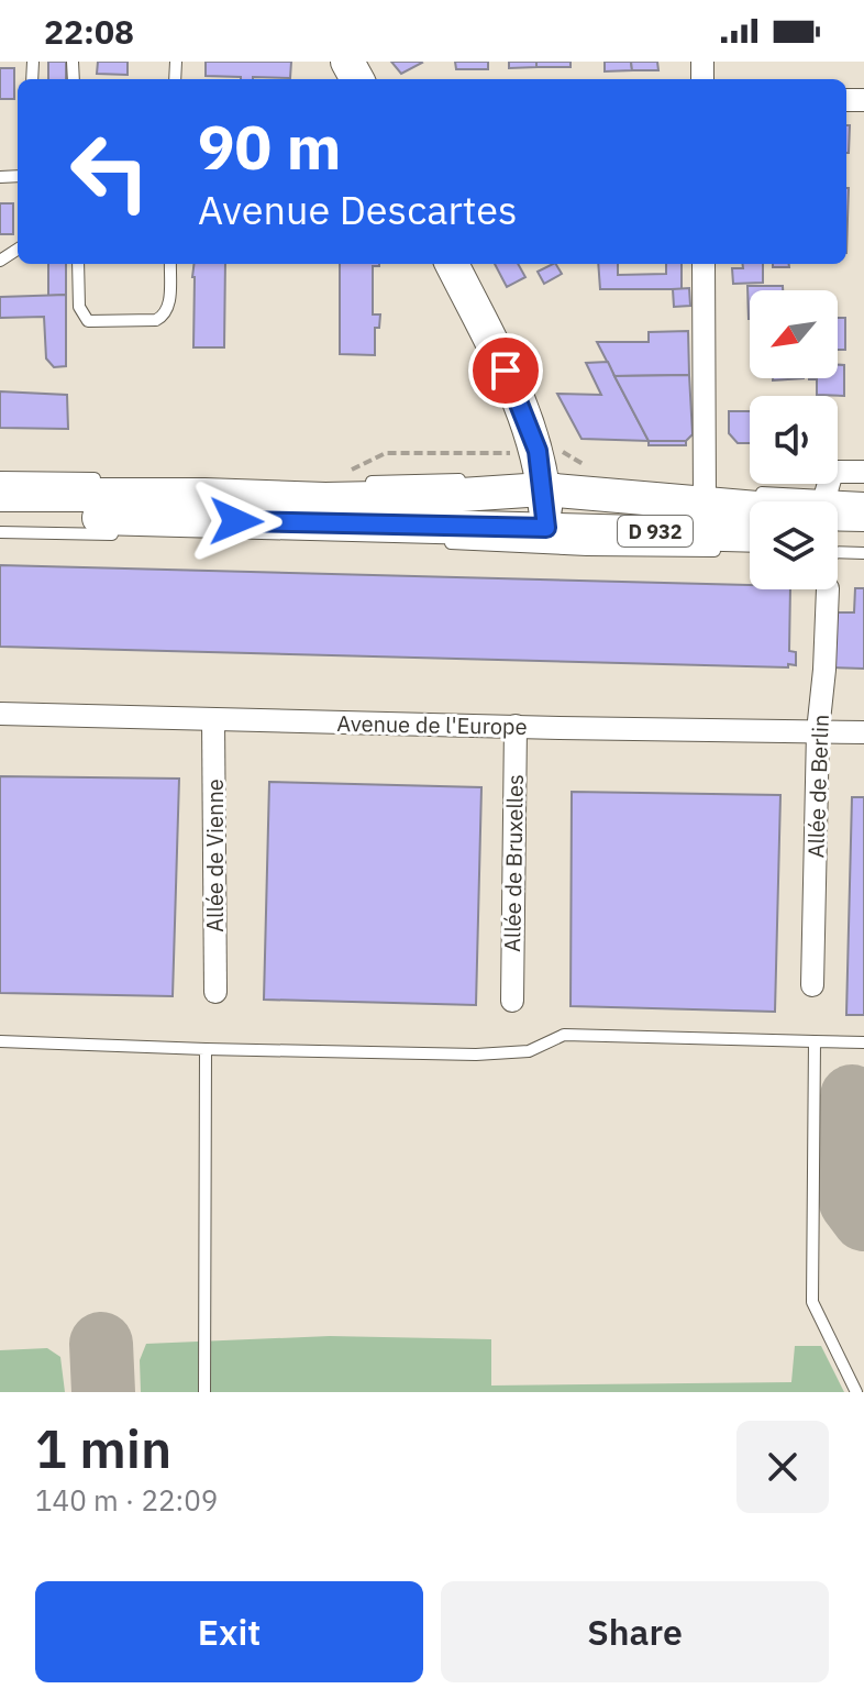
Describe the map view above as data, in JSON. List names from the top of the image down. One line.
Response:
{"streets":{"main road":["D 932"],"street":["Avenue de l'Europe","Allée de Berlin","Allée de Vienne","Allée de Bruxelles"]},"crossings":[["Avenue de l'Europe","Allée de Berlin"],["Avenue de l'Europe","Allée de Vienne"],["Avenue de l'Europe","Allée de Bruxelles"]],"north":"bottom left","page":{"status":"22:08","turn":["90 m","Avenue Descartes"],"heading":["1 min","140 m · 22:09"],"buttons":["Exit","Share"]}}
